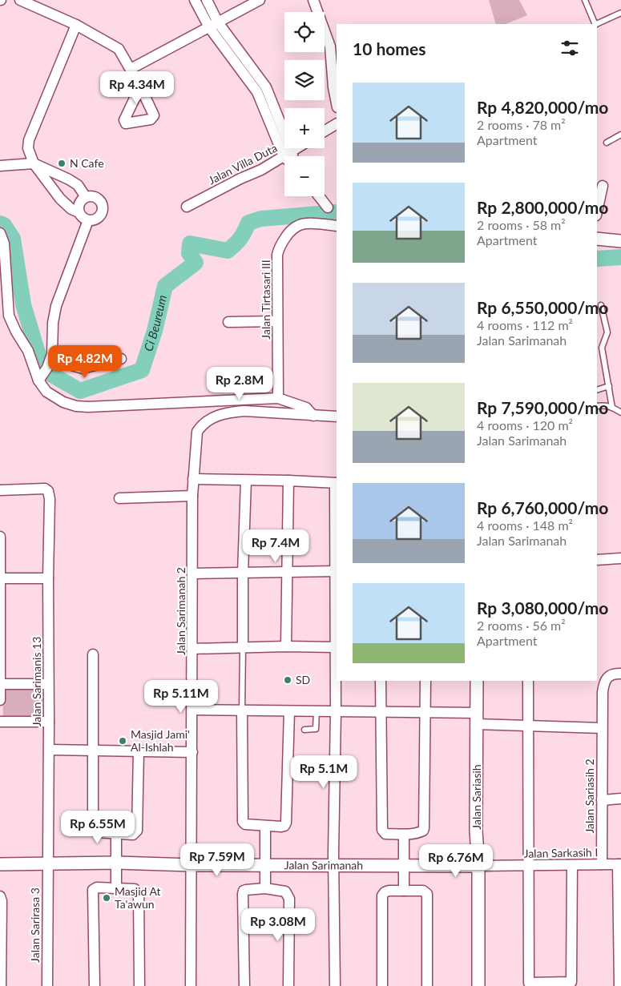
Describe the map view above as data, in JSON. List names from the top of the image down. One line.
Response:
{"streets":{"street":["Jalan Villa Duta","Jalan Tirtasari III","Jalan Sarimanah 2","Jalan Sarimanis 13","Jalan Sariasih 2","Jalan Sariasih","Jalan Sarkasih I","Jalan Sarimanah","Jalan Sarirasa 3"]},"crossings":[["Jalan Sarimanah 2","Jalan Sarimanah"],["Jalan Sarimanis 13","Jalan Sarimanah"],["Jalan Sarimanis 13","Jalan Sarirasa 3"],["Jalan Sariasih 2","Jalan Sarkasih I"],["Jalan Sariasih","Jalan Sarkasih I"],["Jalan Sariasih","Jalan Sarimanah"],["Jalan Sarkasih I","Jalan Sarimanah"],["Jalan Sarimanah","Jalan Sarirasa 3"]],"water":["Ci Beureum"],"places":["N Cafe","SD","Masjid Jami' Al-Ishlah","Masjid At Ta'awun"],"page":{"map_buttons":["+","−"],"heading":"10 homes","price":["Rp 4.34M","Rp 4.82M","Rp 2.8M","Rp 7.4M","Rp 5.11M","Rp 5.1M","Rp 6.55M","Rp 7.59M","Rp 6.76M","Rp 3.08M"],"list":[{"name":"Rp 4,820,000/mo","note":"2 rooms · 78 m² · Apartment"},{"name":"Rp 2,800,000/mo","note":"2 rooms · 58 m² · Apartment"},{"name":"Rp 6,550,000/mo","note":"4 rooms · 112 m² · Jalan Sarimanah"},{"name":"Rp 7,590,000/mo","note":"4 rooms · 120 m² · Jalan Sarimanah"},{"name":"Rp 6,760,000/mo","note":"4 rooms · 148 m² · Jalan Sarimanah"},{"name":"Rp 3,080,000/mo","note":"2 rooms · 56 m² · Apartment"}]}}
